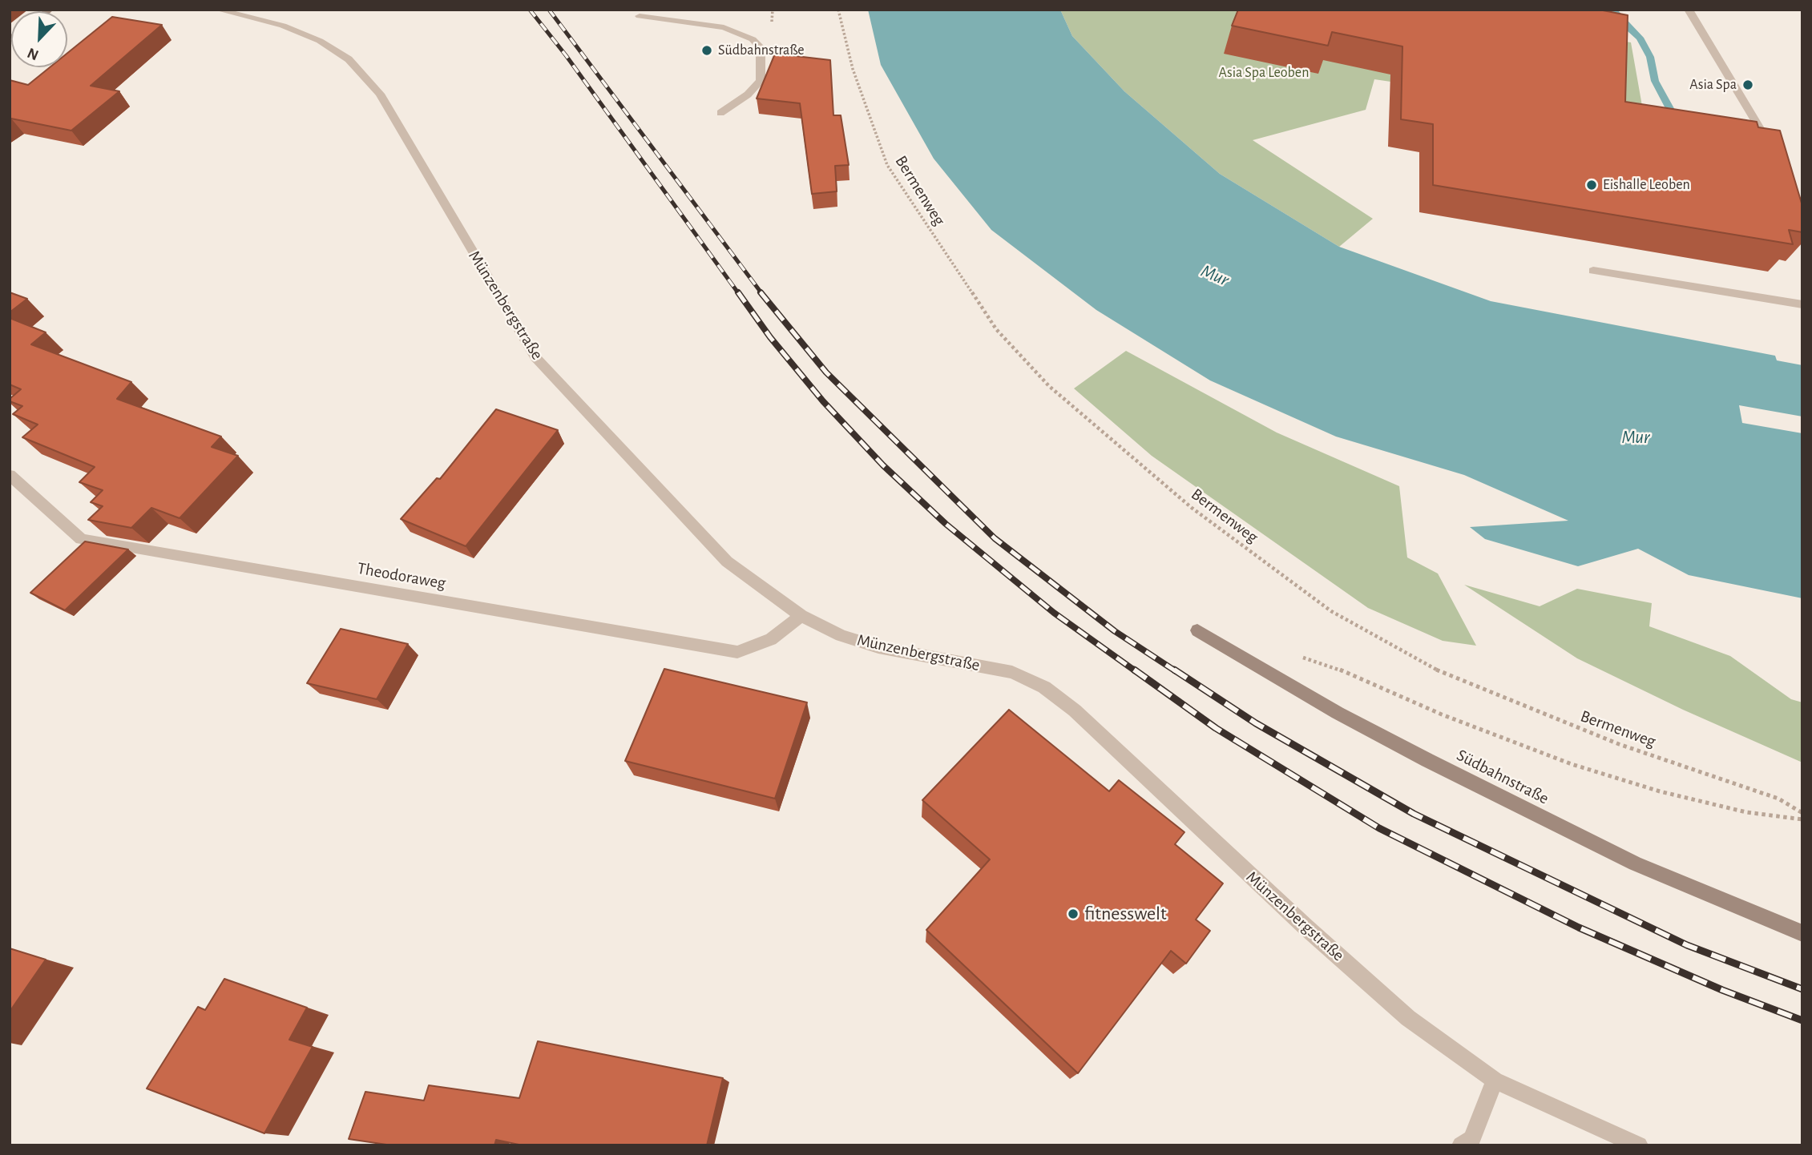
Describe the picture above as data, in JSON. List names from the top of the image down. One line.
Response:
{"streets":{"main road":["Südbahnstraße"],"street":["Münzenbergstraße","Theodoraweg"],"path":["Bermenweg"]},"crossings":[["Münzenbergstraße","Theodoraweg"]],"water":["Mur"],"parks":["Asia Spa Leoben"],"places":["Südbahnstraße","Asia Spa","Eishalle Leoben","fitnesswelt"],"north":"bottom left"}
